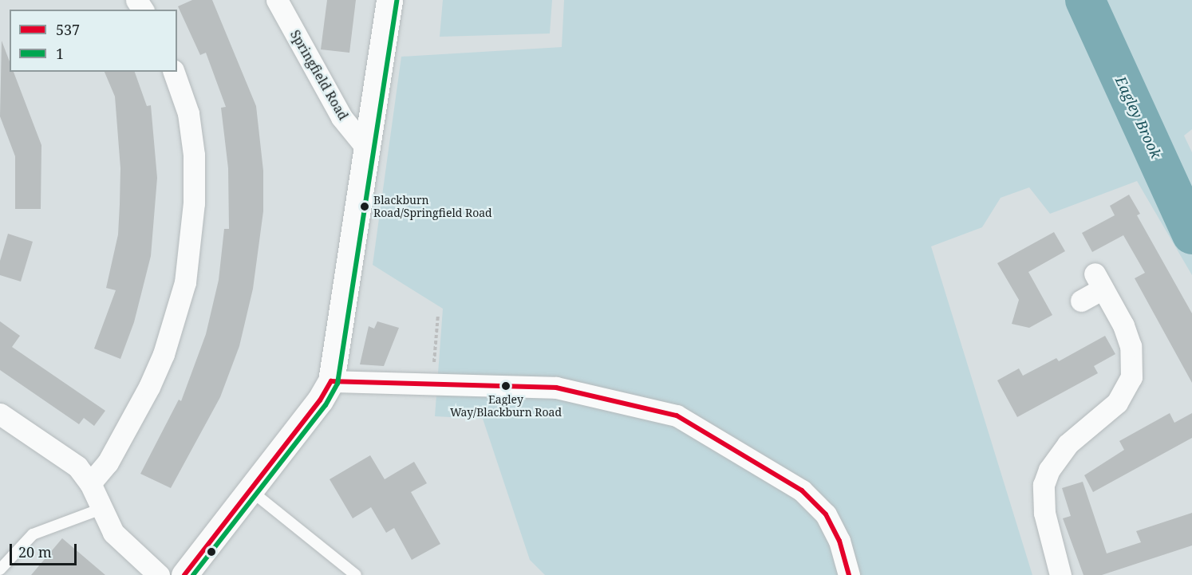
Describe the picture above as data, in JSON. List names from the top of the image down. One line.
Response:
{"streets":{"street":["Springfield Road"]},"water":["Eagley Brook"],"places":["Blackburn Road/Springfield Road","Eagley Way/Blackburn Road"],"lines":["transit line 1","transit line 537"],"legend":["537","1"],"scale_bar":"20 m"}
